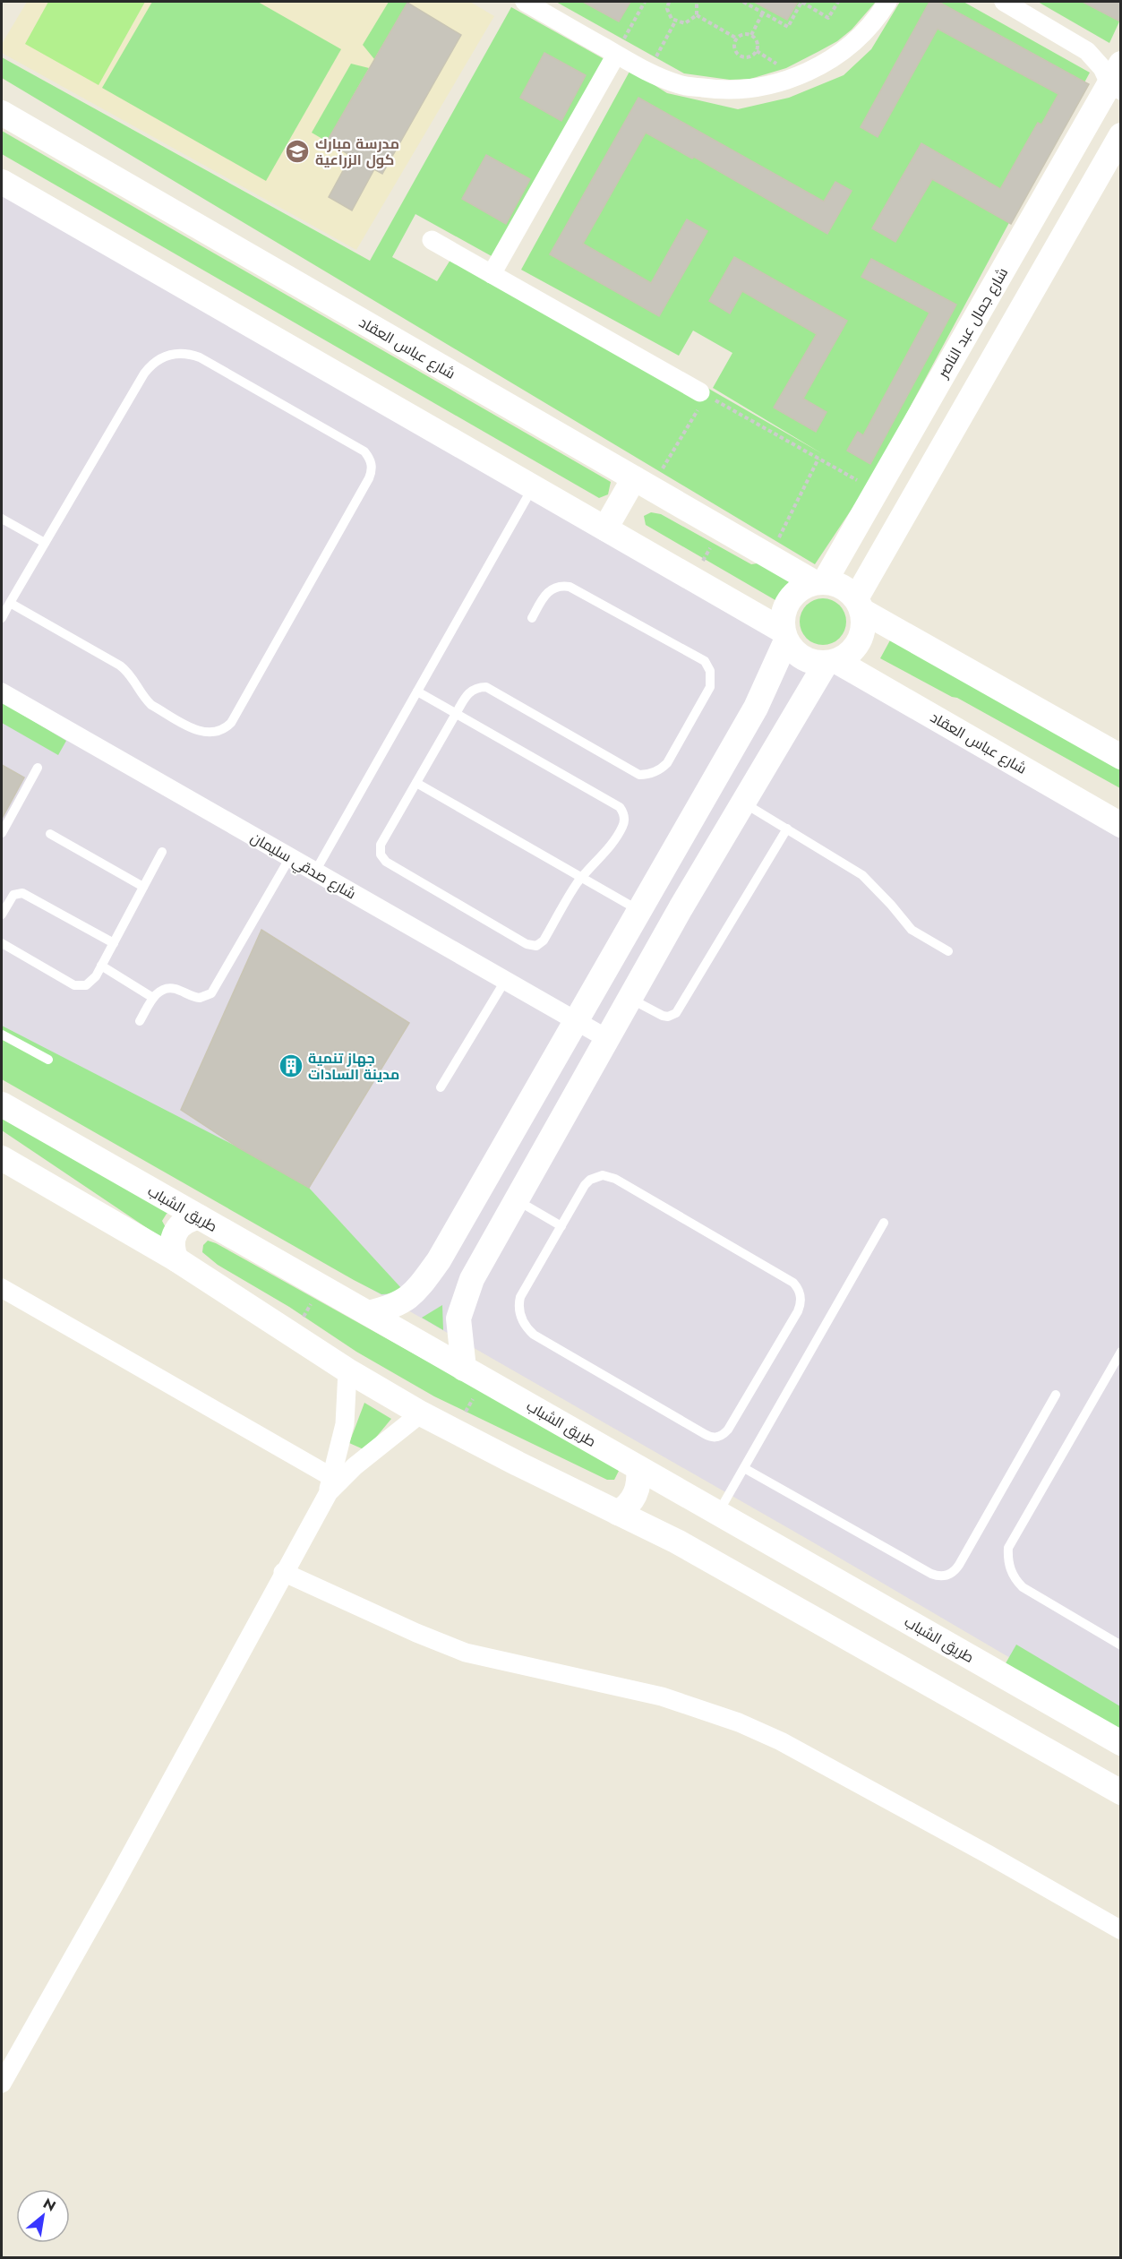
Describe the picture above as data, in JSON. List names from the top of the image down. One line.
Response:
{"streets":{"main road":["شارع جمال عبد الناصر","شارع عباس العقاد","طريق الشباب"],"street":["شارع صدقي سليمان"]},"crossings":[["شارع جمال عبد الناصر","شارع عباس العقاد"]],"places":{"school or university":["مدرسة مبارك كول الزراعية"],"building":["جهاز تنمية مدينة السادات"]},"north":"top right"}
